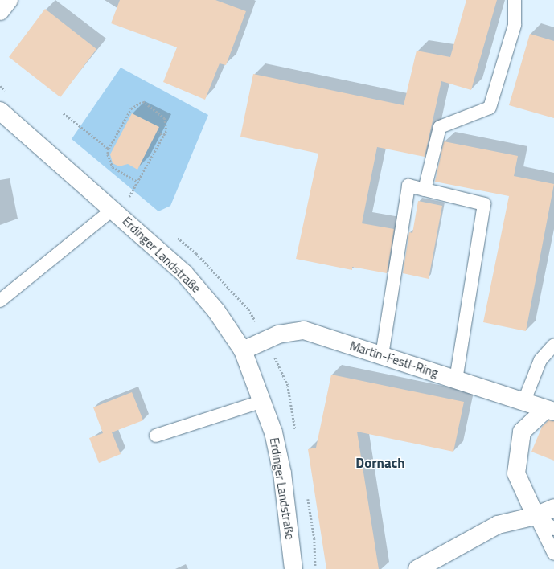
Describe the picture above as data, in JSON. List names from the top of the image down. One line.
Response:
{"streets":{"street":["Erdinger Landstraße","Martin-Festl-Ring"]},"crossings":[["Erdinger Landstraße","Martin-Festl-Ring"]],"districts":["Dornach"]}
